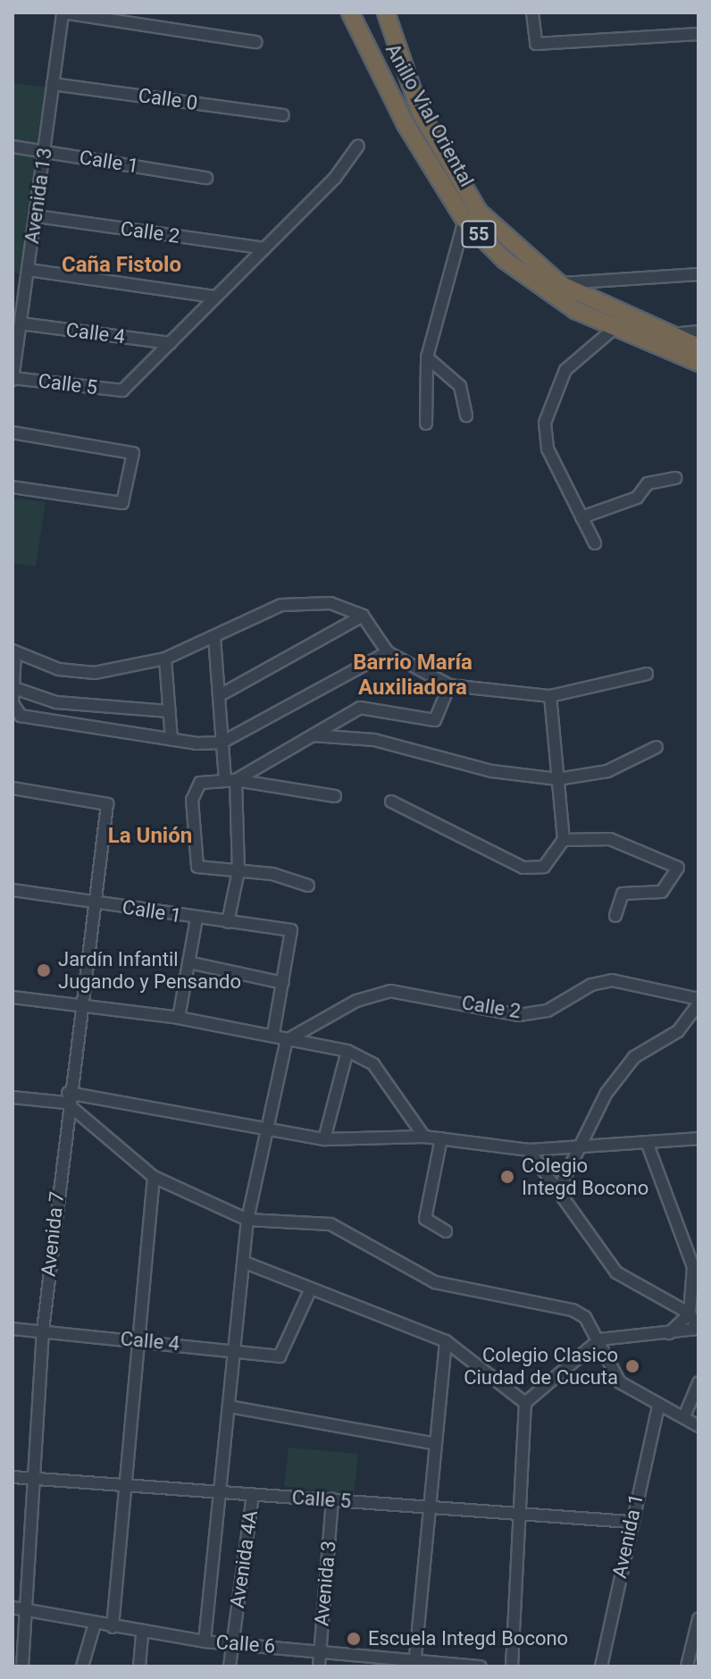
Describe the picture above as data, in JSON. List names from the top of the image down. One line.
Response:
{"streets":{"highway":["Anillo Vial Oriental","55"],"street":["Calle 0","Calle 1","Avenida 13","Calle 2","Calle 4","Calle 5","Avenida 7","Avenida 1","Avenida 4A","Avenida 3","Calle 6"]},"crossings":[["Calle 0","Avenida 13"],["Calle 1","Avenida 13"],["Calle 1","Avenida 7"],["Avenida 13","Calle 2"],["Avenida 13","Calle 4"],["Avenida 13","Calle 5"],["Calle 4","Calle 5"],["Calle 4","Avenida 7"],["Calle 5","Avenida 7"],["Calle 5","Avenida 1"],["Calle 5","Avenida 4A"],["Calle 5","Avenida 3"],["Avenida 7","Calle 6"],["Avenida 4A","Calle 6"],["Avenida 3","Calle 6"]],"districts":["Caña Fistolo","Barrio María Auxiliadora","La Unión"],"places":["Jardín Infantil Jugando y Pensando","Colegio Integd Bocono","Colegio Clasico Ciudad de Cucuta","Escuela Integd Bocono"]}
